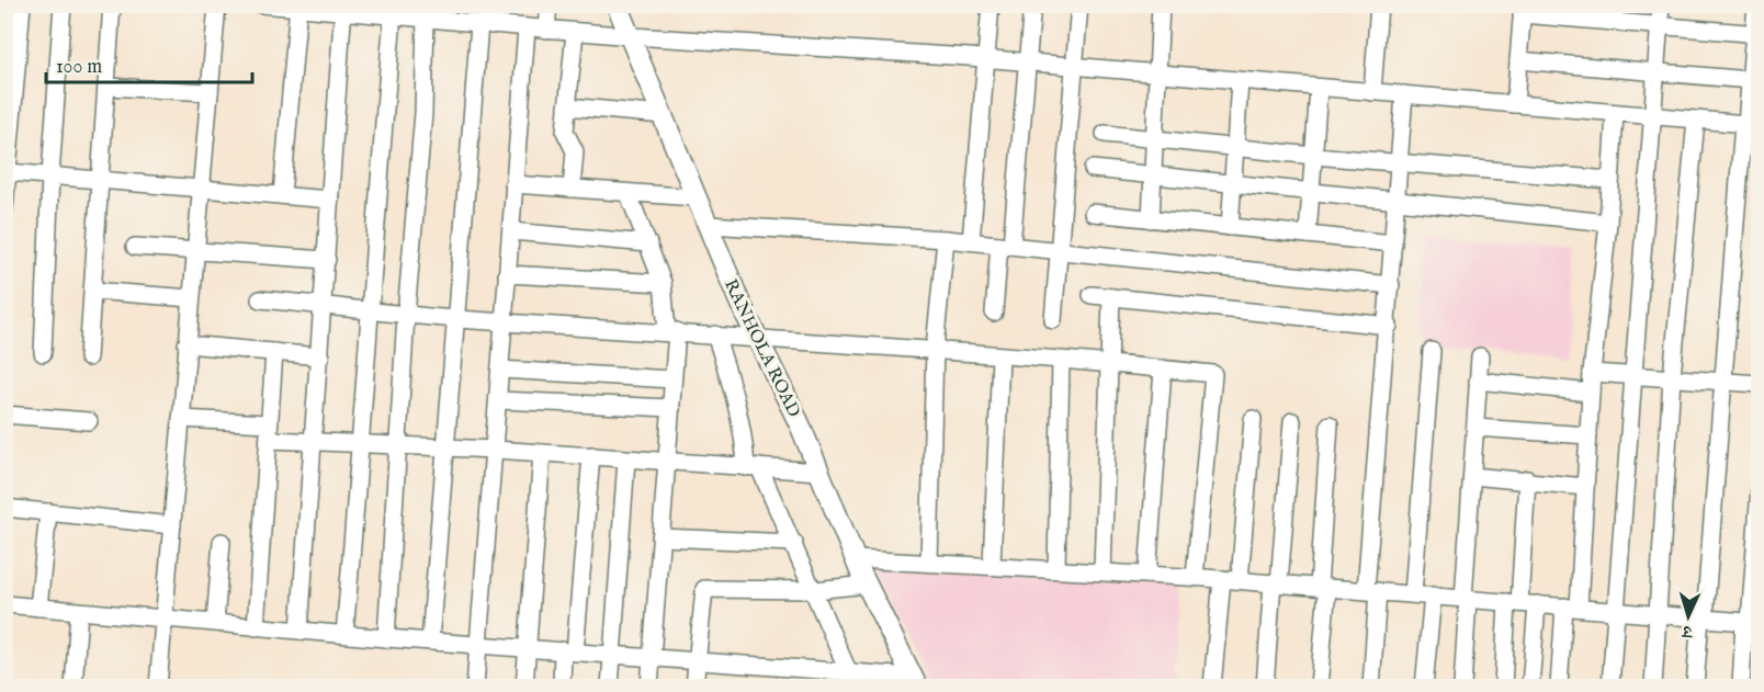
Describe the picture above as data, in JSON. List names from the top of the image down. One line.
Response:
{"streets":{"street":["RANHOLA ROAD"]},"scale_bar":"100 m","north":"bottom"}
